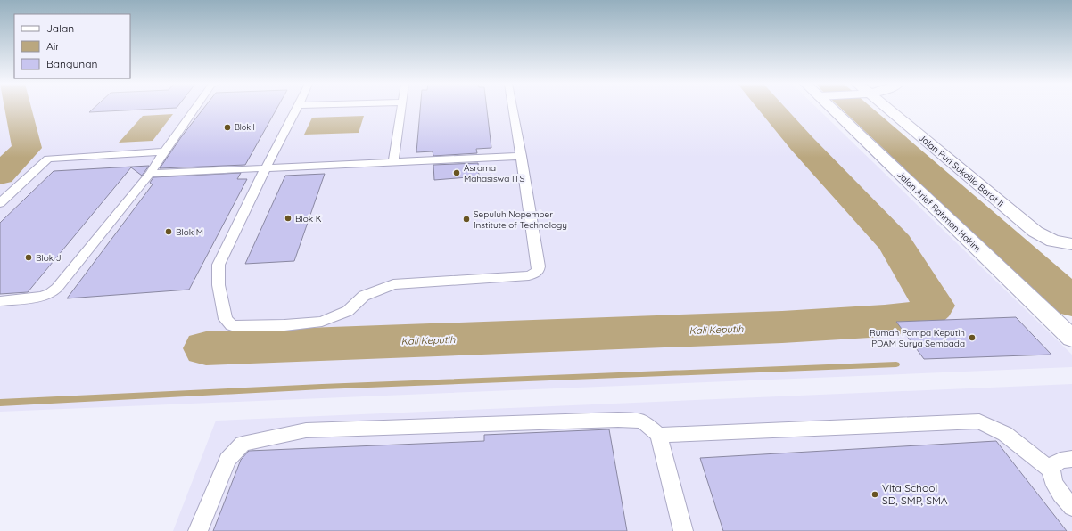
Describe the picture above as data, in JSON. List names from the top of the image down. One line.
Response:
{"streets":{"main road":["Jalan Puri Sukolilo Barat II","Jalan Arief Rahman Hakim"]},"water":["Kali Keputih"],"places":["Blok I","Asrama Mahasiswa ITS","Blok K","Sepuluh Nopember Institute of Technology","Blok M","Blok J","Rumah Pompa Keputih PDAM Surya Sembada","Vita School SD, SMP, SMA"],"legend":["Jalan","Air","Bangunan"]}
